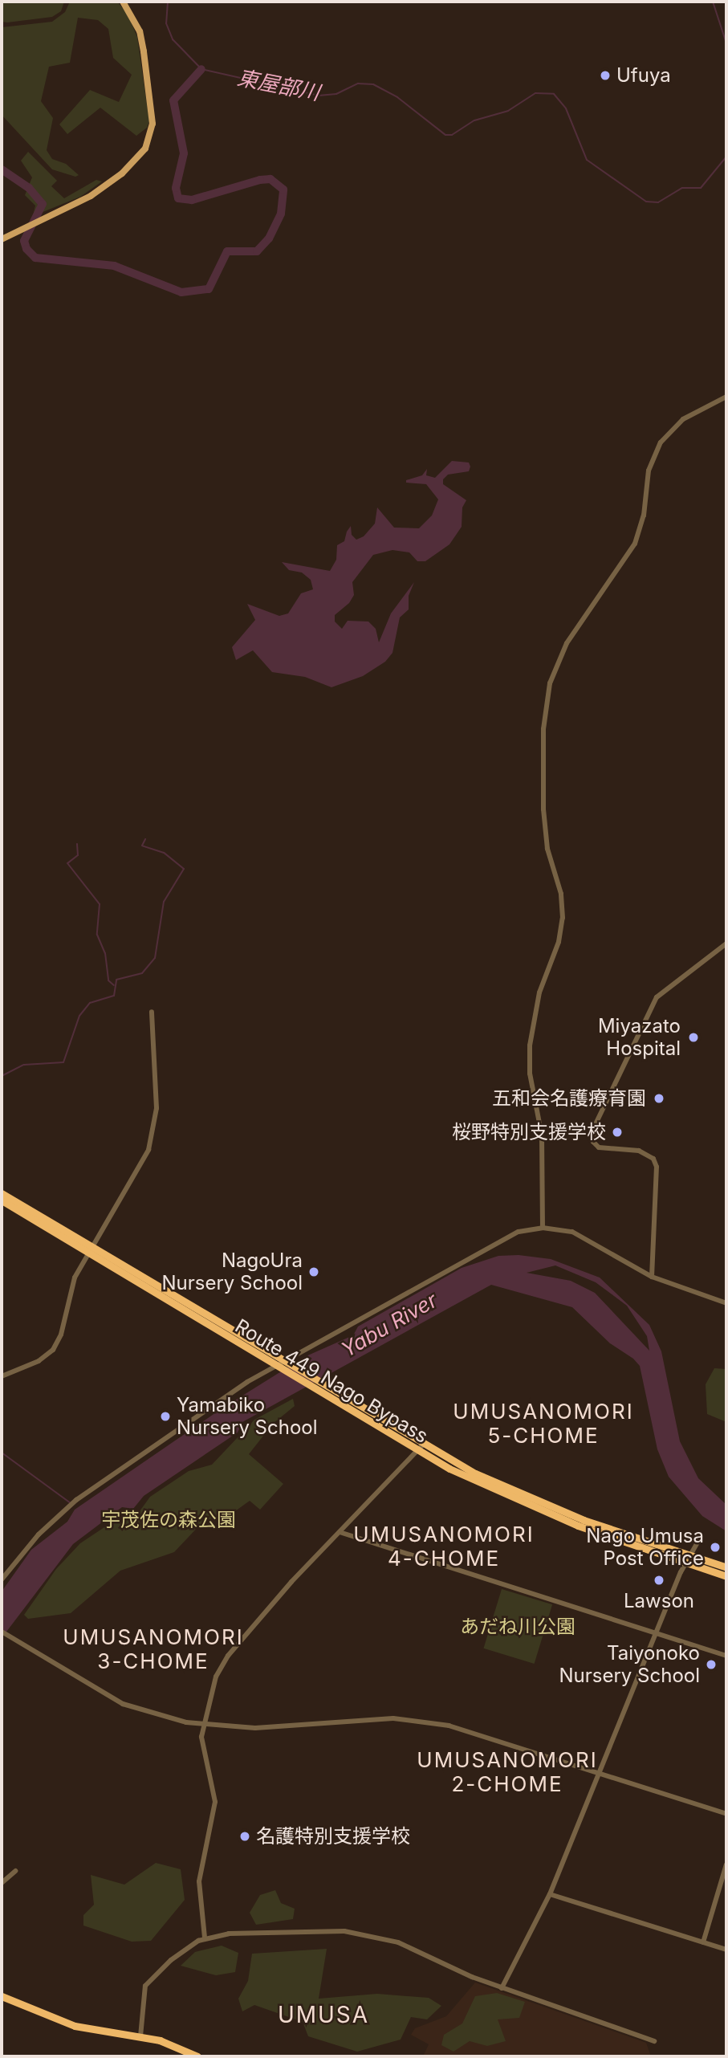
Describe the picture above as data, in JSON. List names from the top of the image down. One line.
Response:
{"streets":{"highway":["Route 449 Nago Bypass"]},"districts":["UMUSANOMORI 5-CHOME","UMUSANOMORI 4-CHOME","UMUSANOMORI 3-CHOME","UMUSANOMORI 2-CHOME","UMUSA"],"water":["東屋部川","Yabu River"],"parks":["宇茂佐の森公園","あだね川公園"],"places":["Ufuya","Miyazato Hospital","五和会名護療育園","桜野特別支援学校","NagoUra Nursery School","Yamabiko Nursery School","Nago Umusa Post Office","Lawson","Taiyonoko Nursery School","名護特別支援学校"]}
